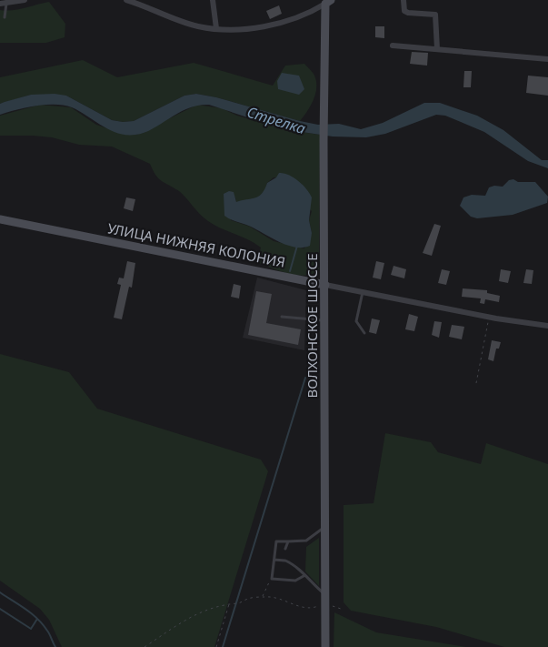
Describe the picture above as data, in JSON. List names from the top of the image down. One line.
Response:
{"streets":{"main road":["УЛИЦА НИЖНЯЯ КОЛОНИЯ","ВОЛХОНСКОЕ ШОССЕ"]},"crossings":[["УЛИЦА НИЖНЯЯ КОЛОНИЯ","ВОЛХОНСКОЕ ШОССЕ"]],"water":["Стрелка"]}
